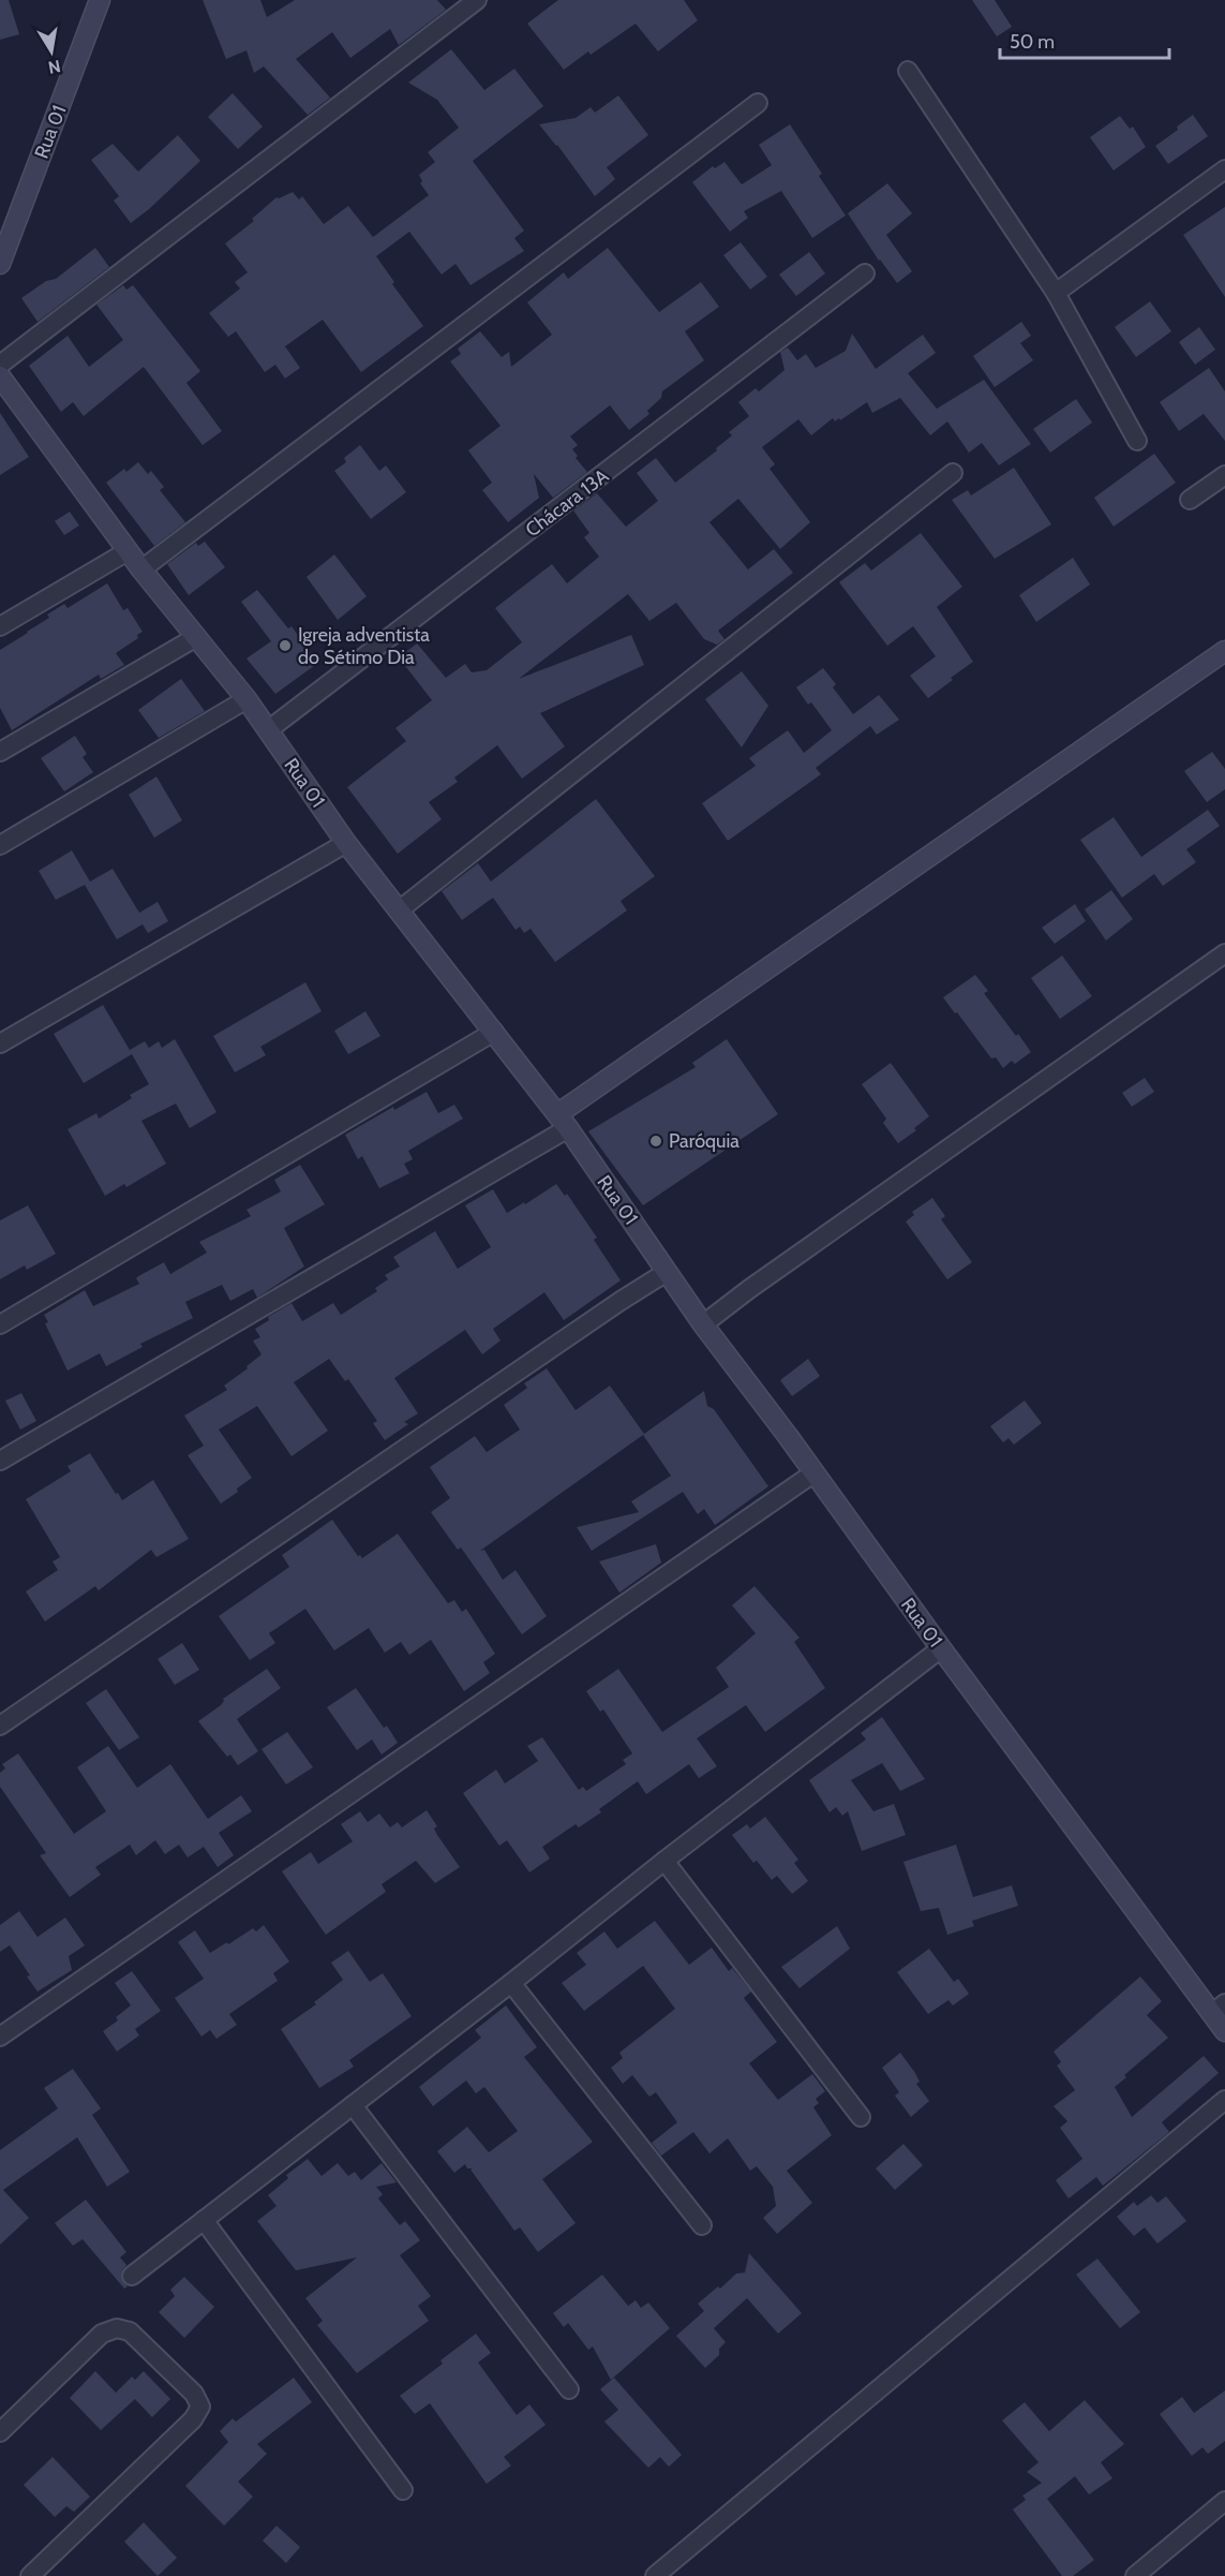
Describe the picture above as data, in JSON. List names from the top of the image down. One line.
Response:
{"streets":{"street":["Rua 01","Chácara 13A"]},"crossings":[["Rua 01","Chácara 13A"]],"places":["Igreja adventista do Sétimo Dia","Paróquia"],"scale_bar":"50 m","north":"bottom"}
